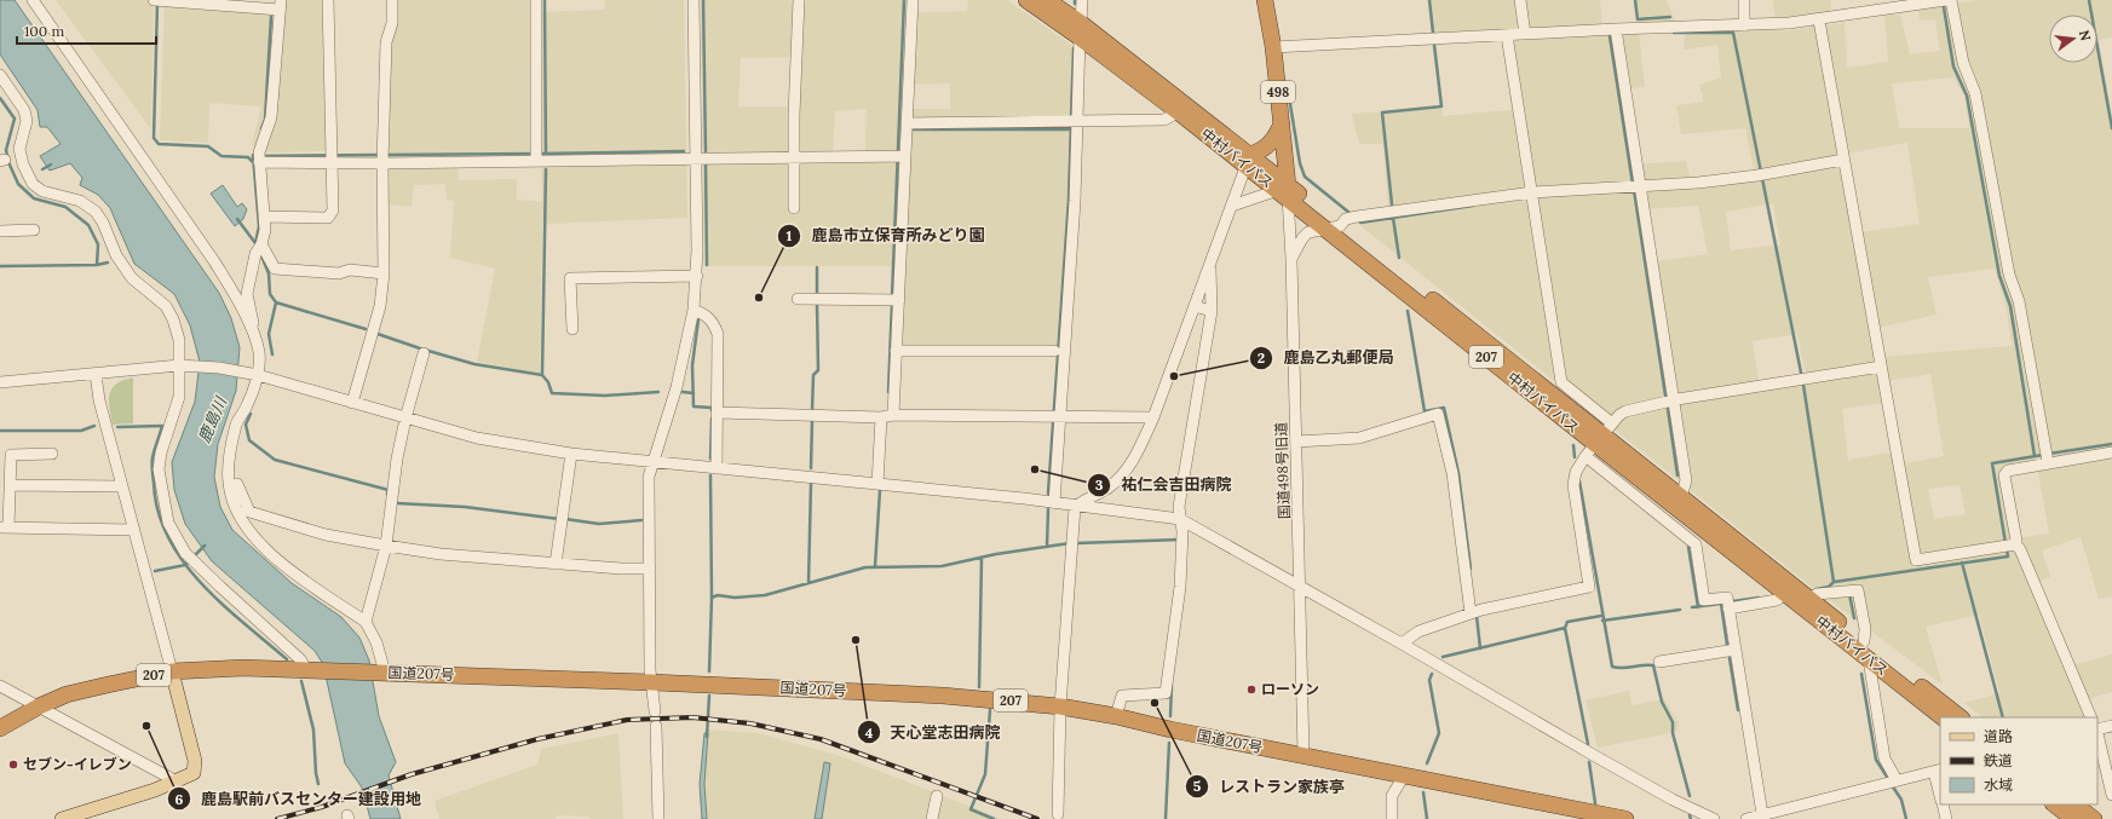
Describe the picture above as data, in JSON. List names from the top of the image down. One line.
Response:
{"streets":{"highway":["498","中村バイパス","207","国道207号"],"street":["国道498号旧道"]},"crossings":[["498","中村バイパス"],["498","国道498号旧道"],["中村バイパス","国道498号旧道"],["国道498号旧道","国道207号"]],"water":["鹿島川"],"places":["鹿島市立保育所みどり園","鹿島乙丸郵便局","祐仁会吉田病院","天心堂志田病院","ローソン","レストラン家族亭","鹿島駅前バスセンター建設用地","セブン-イレブン"],"legend":["道路","鉄道","水域"],"scale_bar":"100 m","north":"right"}
